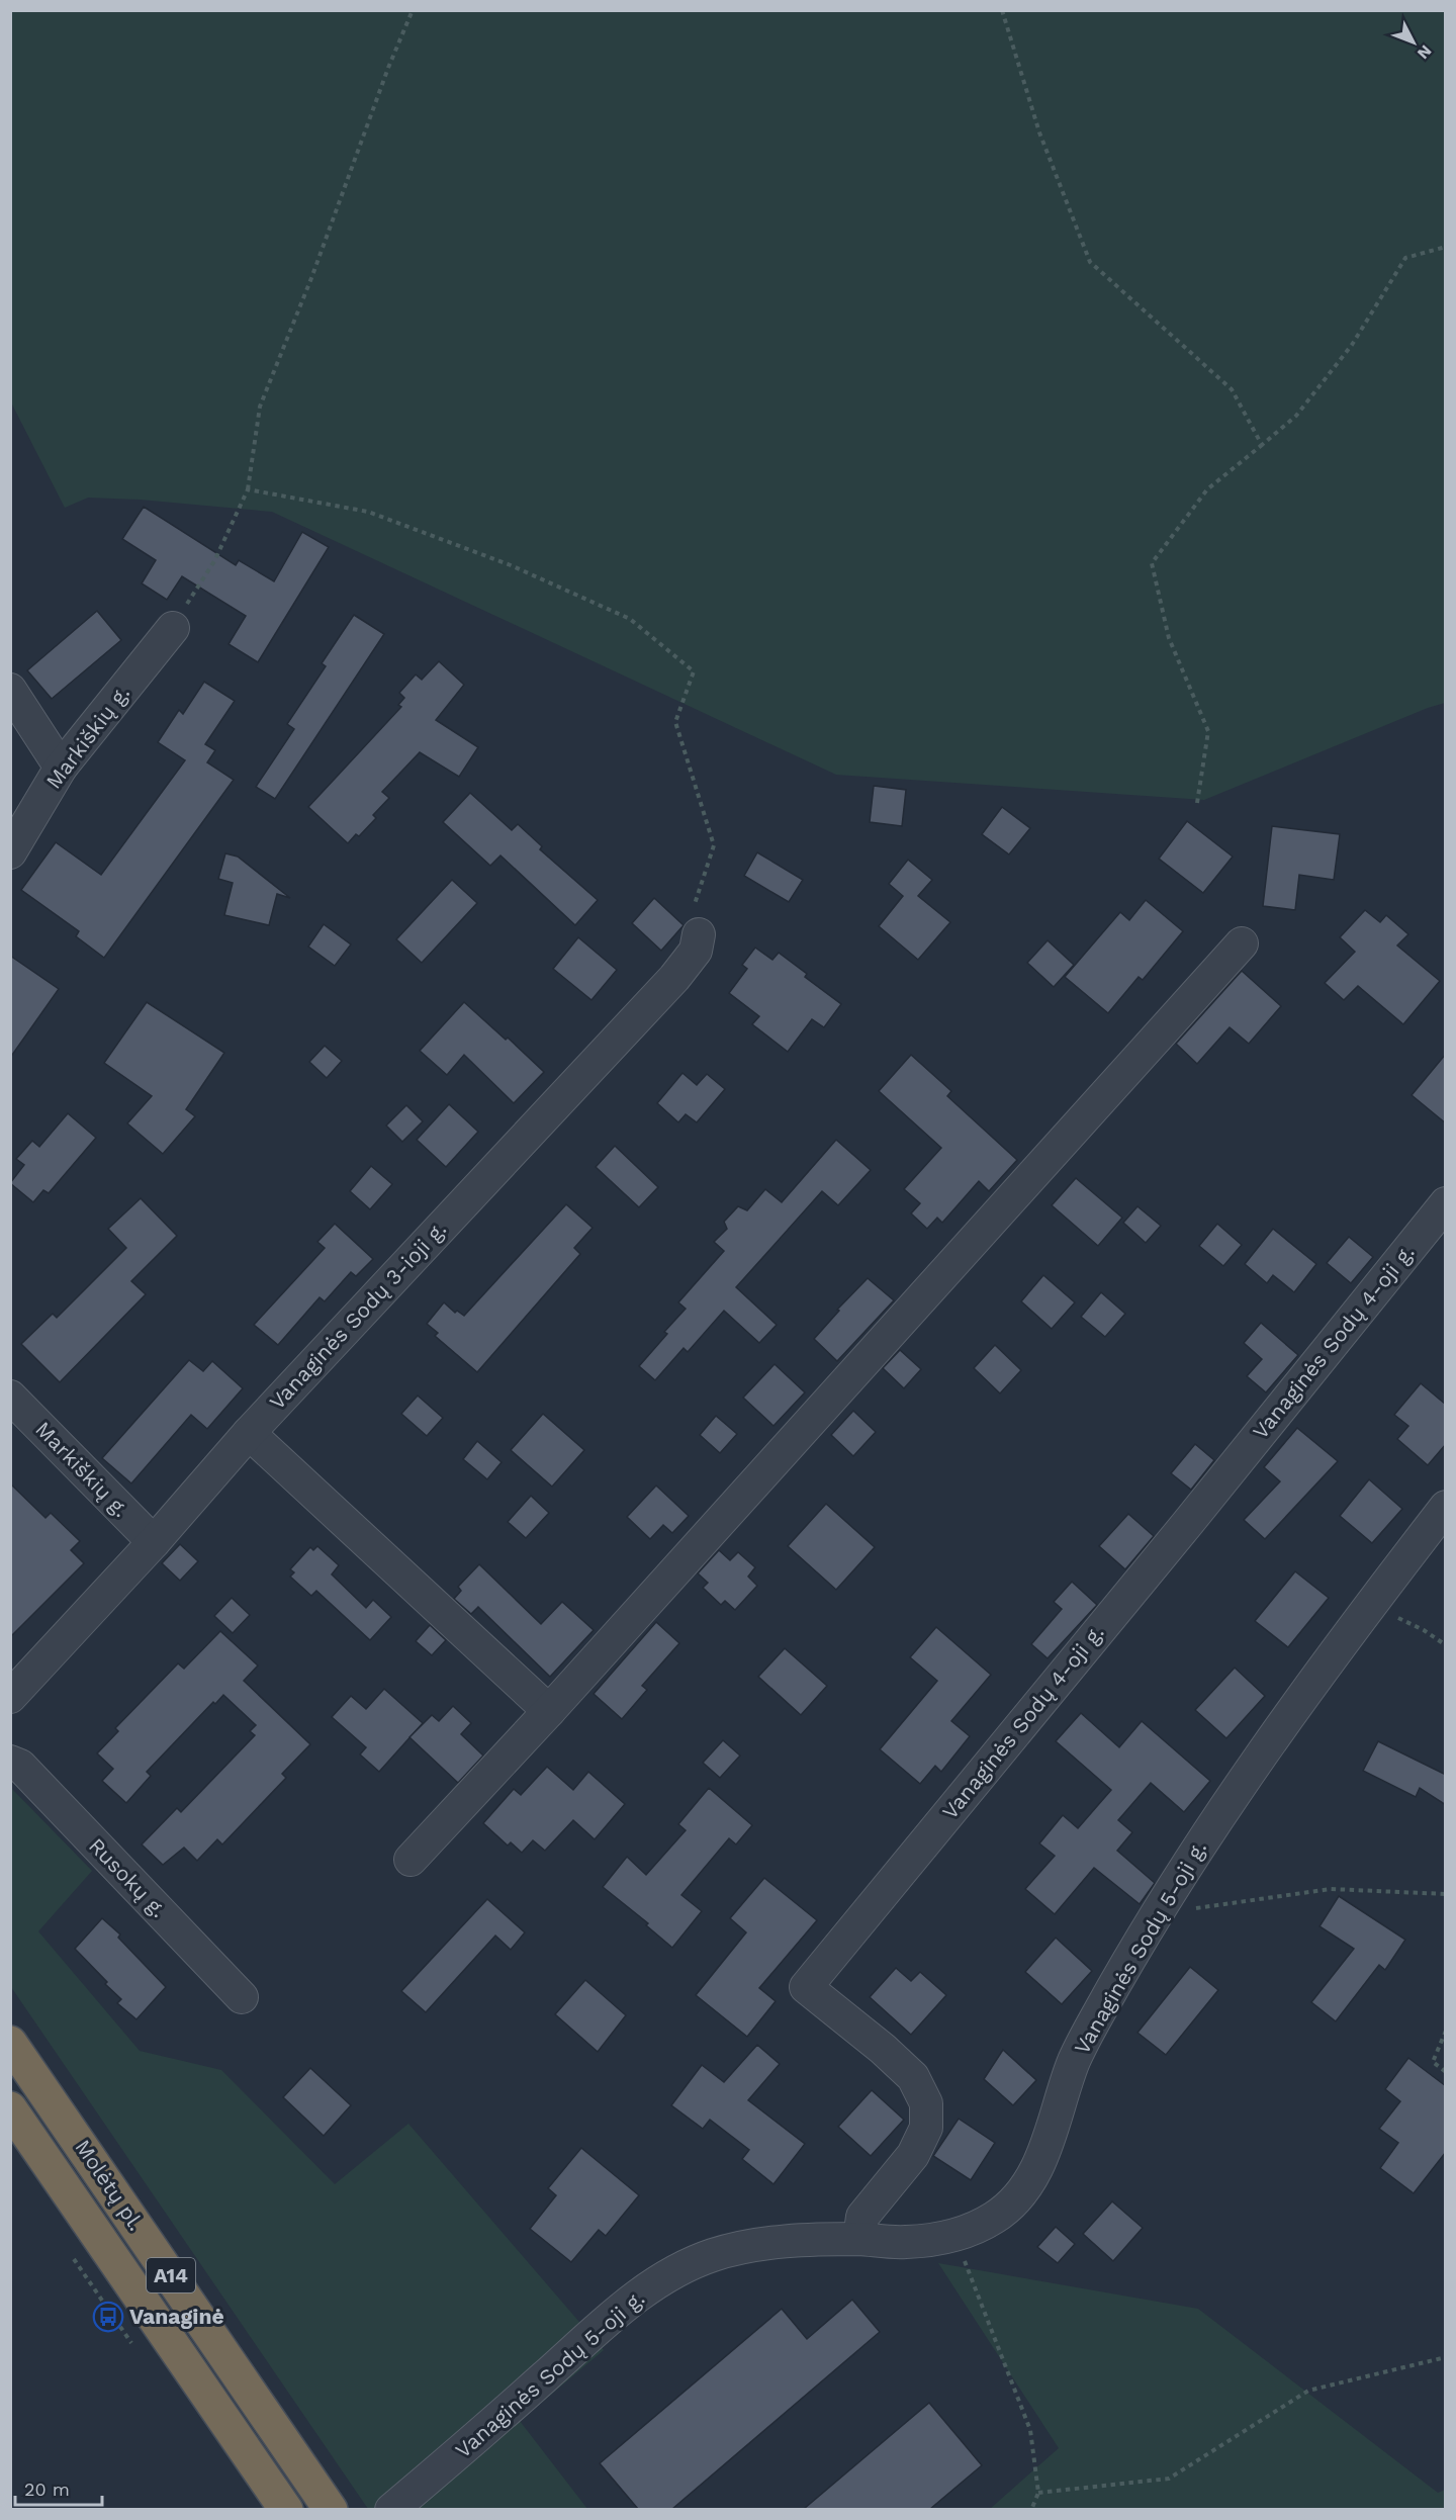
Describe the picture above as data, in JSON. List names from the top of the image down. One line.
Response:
{"streets":{"highway":["Molėtų pl.","A14"],"street":["Markiškių g.","Vanaginės Sodų 3-ioji g.","Vanaginės Sodų 4-oji g.","Rusokų g.","Vanaginės Sodų 5-oji g."]},"crossings":[["Markiškių g.","Vanaginės Sodų 3-ioji g."],["Vanaginės Sodų 4-oji g.","Vanaginės Sodų 5-oji g."]],"places":{"bus stop":["Vanaginė"]},"scale_bar":"20 m","north":"bottom right"}
